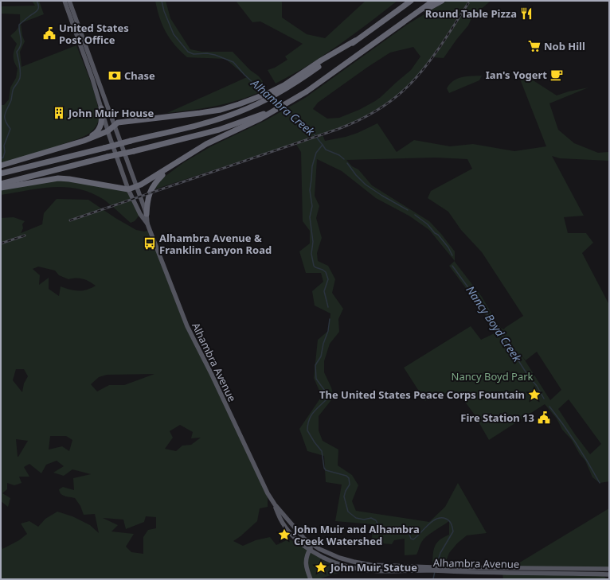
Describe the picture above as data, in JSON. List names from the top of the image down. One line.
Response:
{"streets":{"main road":["Alhambra Avenue"]},"water":["Alhambra Creek","Nancy Boyd Creek"],"parks":["Nancy Boyd Park"],"places":{"restaurant":["Round Table Pizza"],"public building":["United States Post Office","Fire Station 13"],"supermarket":["Nob Hill"],"cafe":["Ian's Yogert"],"bank":["Chase"],"building":["John Muir House"],"bus stop":["Alhambra Avenue & Franklin Canyon Road"],"place":["The United States Peace Corps Fountain","John Muir and Alhambra Creek Watershed","John Muir Statue"]}}
